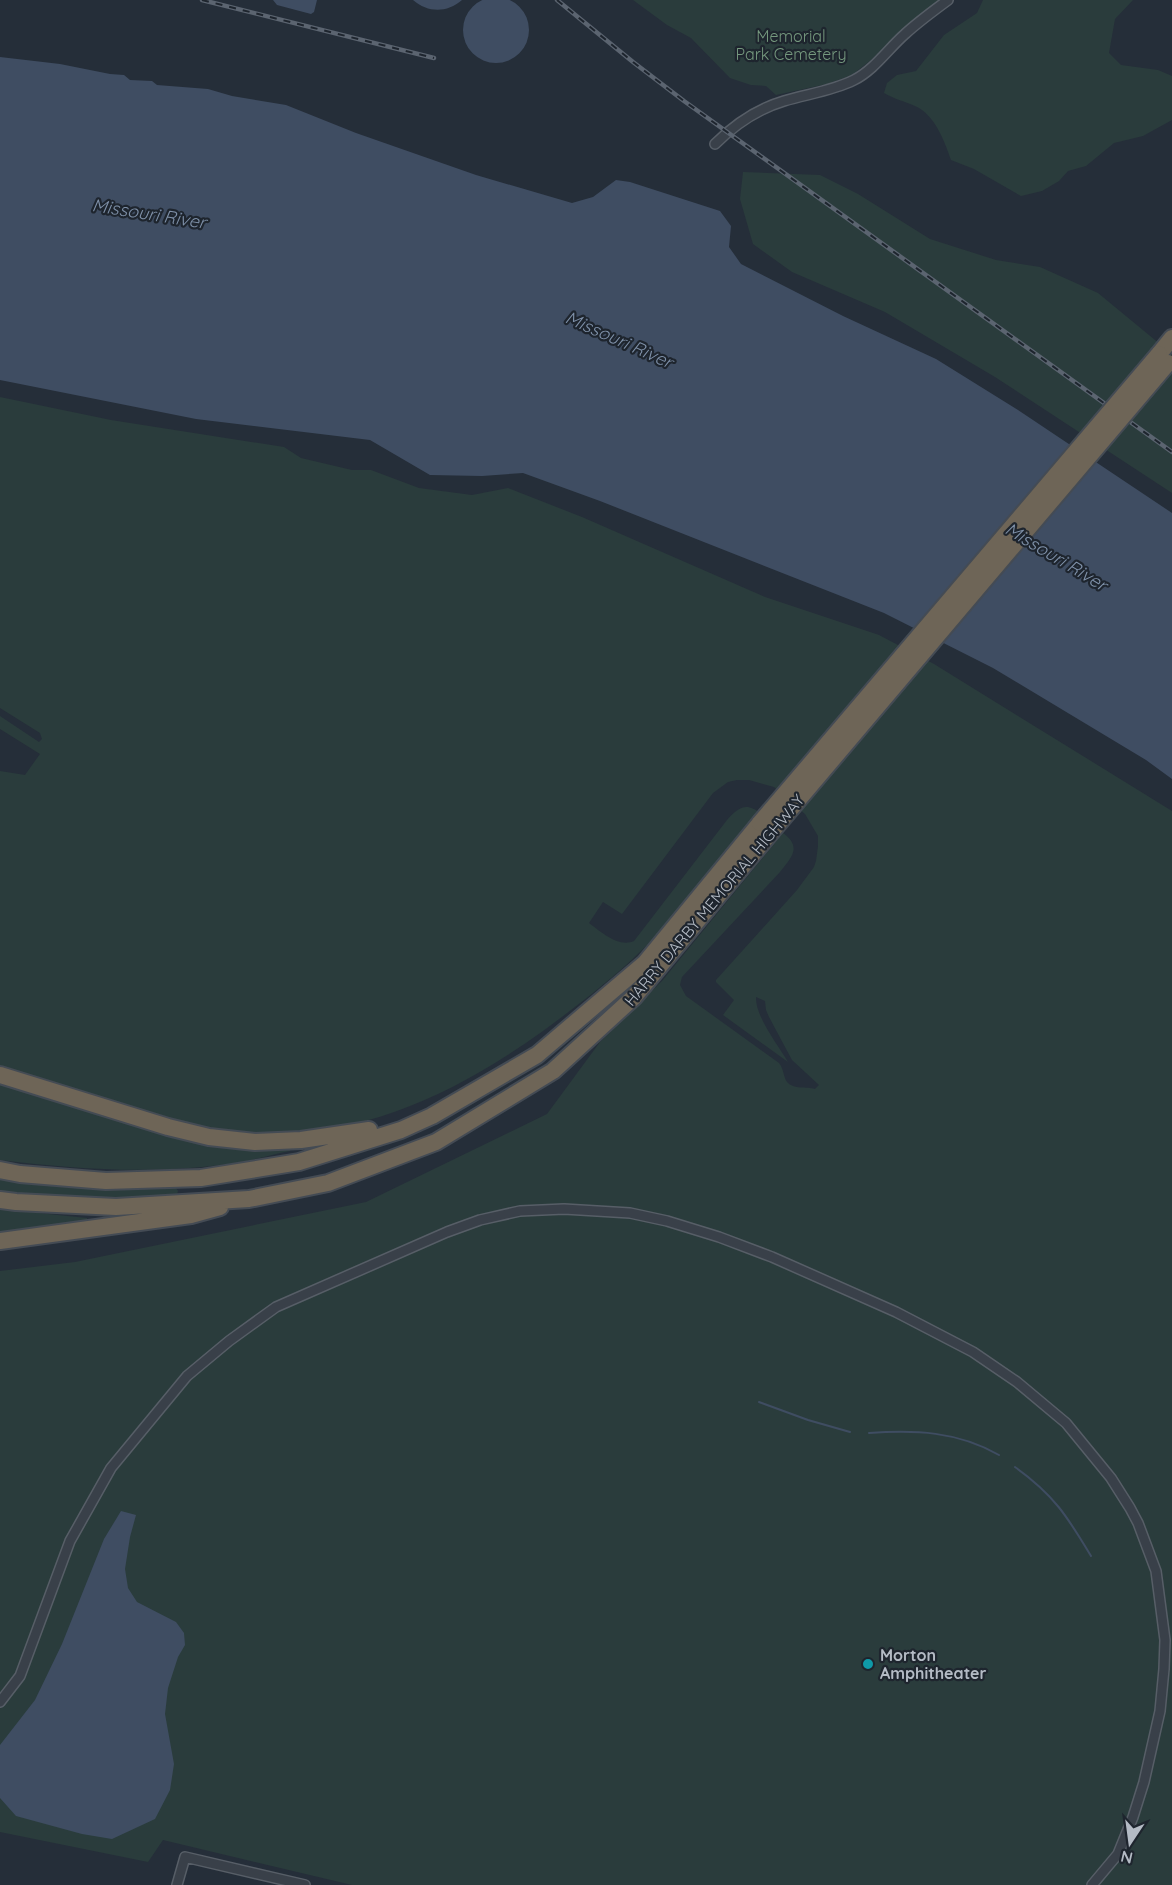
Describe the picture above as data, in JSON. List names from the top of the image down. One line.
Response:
{"streets":{"highway":["HARRY DARBY MEMORIAL HIGHWAY"]},"water":["Missouri River"],"parks":["Memorial Park Cemetery"],"places":["Morton Amphitheater"],"north":"bottom"}
